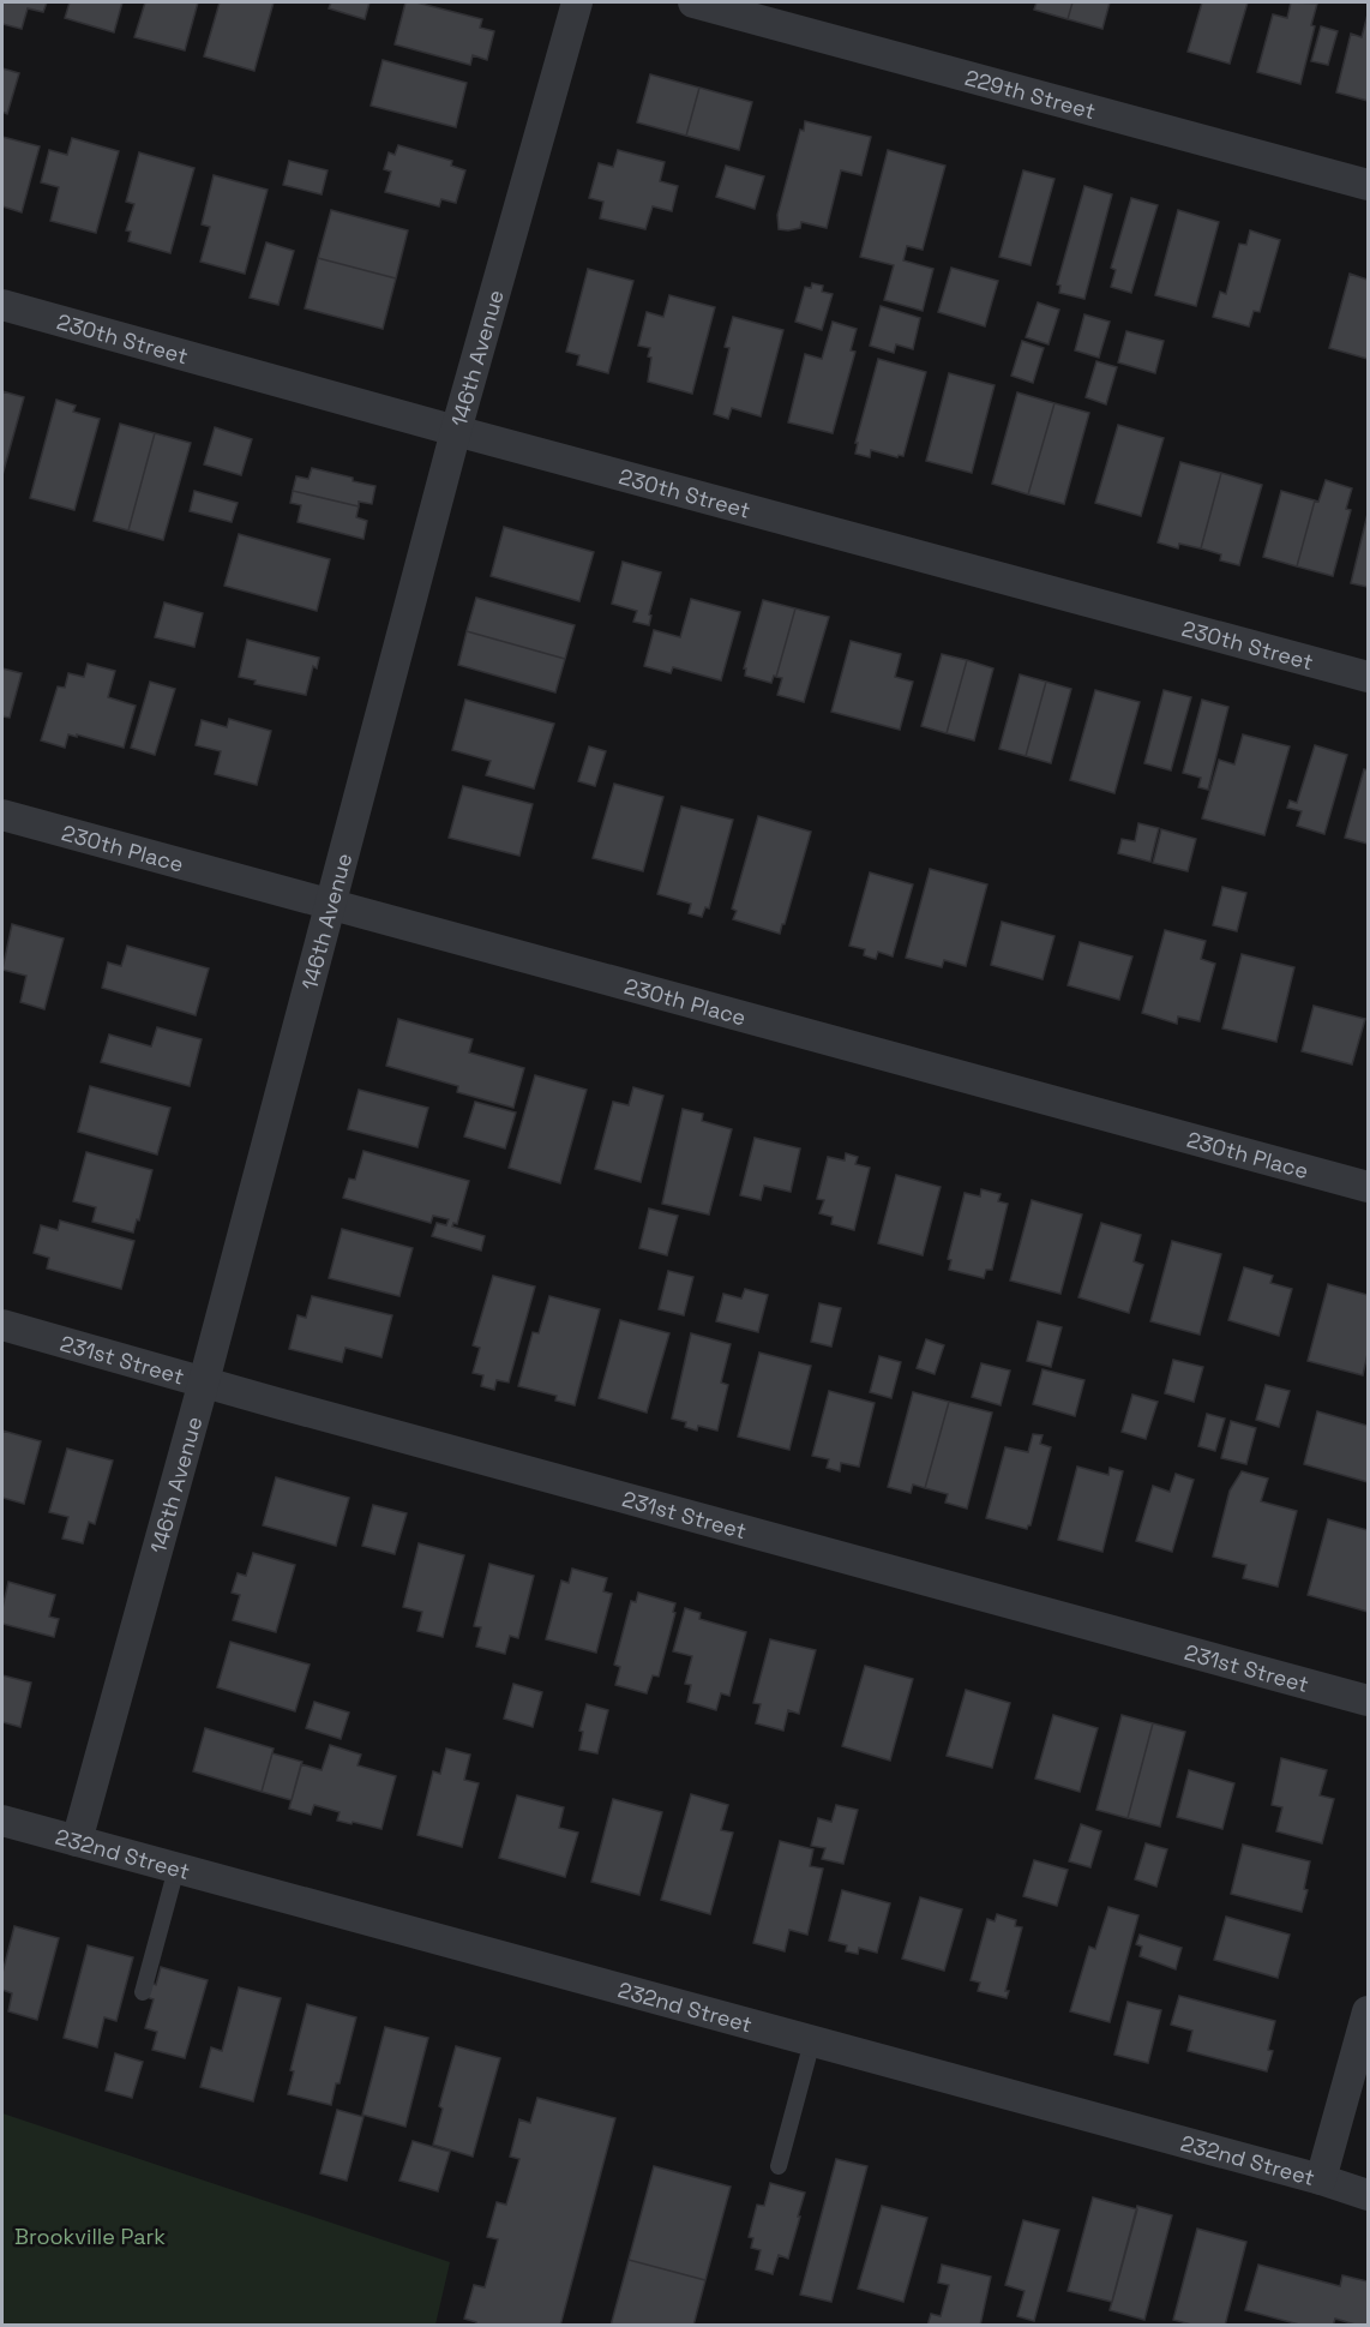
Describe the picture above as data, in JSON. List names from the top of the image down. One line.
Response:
{"streets":{"street":["229th Street","230th Street","146th Avenue","230th Place","231st Street","232nd Street"]},"crossings":[["230th Street","146th Avenue"],["146th Avenue","230th Place"],["146th Avenue","231st Street"],["146th Avenue","232nd Street"]],"parks":["Brookville Park"]}
